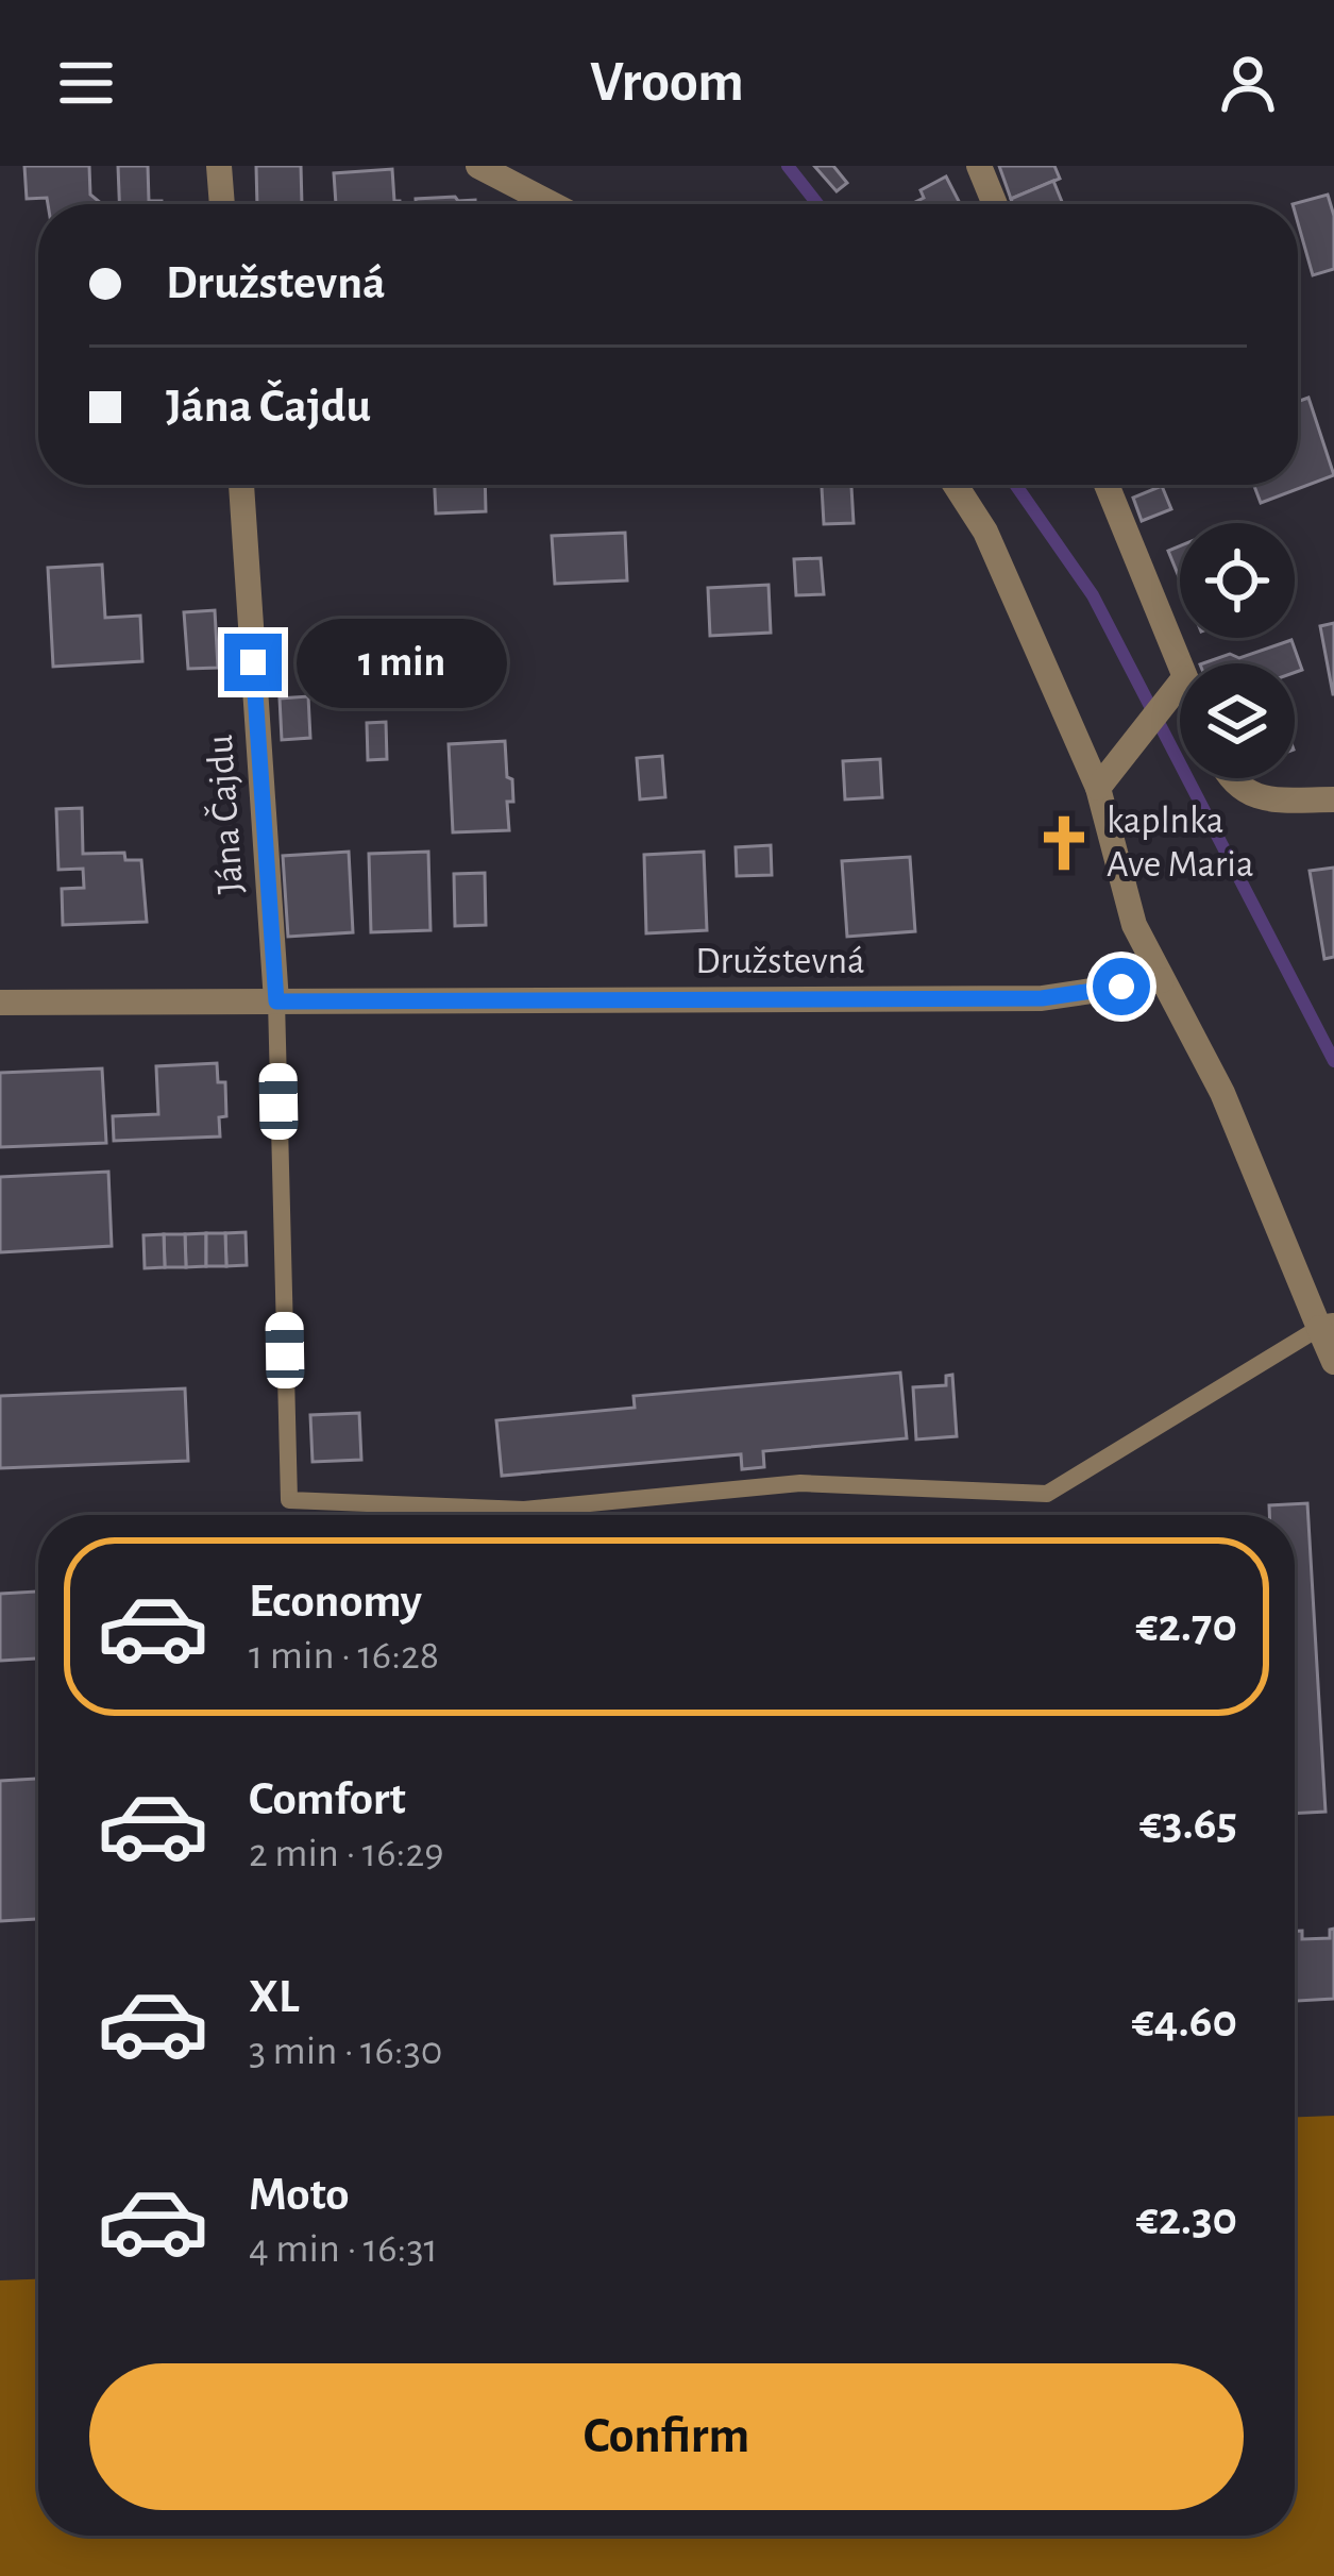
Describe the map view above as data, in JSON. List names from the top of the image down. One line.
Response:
{"streets":{"street":["Jána Čajdu","Družstevná"]},"crossings":[["Jána Čajdu","Družstevná"]],"places":{"church":["kaplnka Ave Maria"]},"page":{"header":"Vroom","banner":["Družstevná","Jána Čajdu"],"bubble":"1 min","list":[{"name":"Economy","note":"1 min · 16:28","value":"€2.70"},{"name":"Comfort","note":"2 min · 16:29","value":"€3.65"},{"name":"XL","note":"3 min · 16:30","value":"€4.60"},{"name":"Moto","note":"4 min · 16:31","value":"€2.30"}],"buttons":"Confirm"}}
